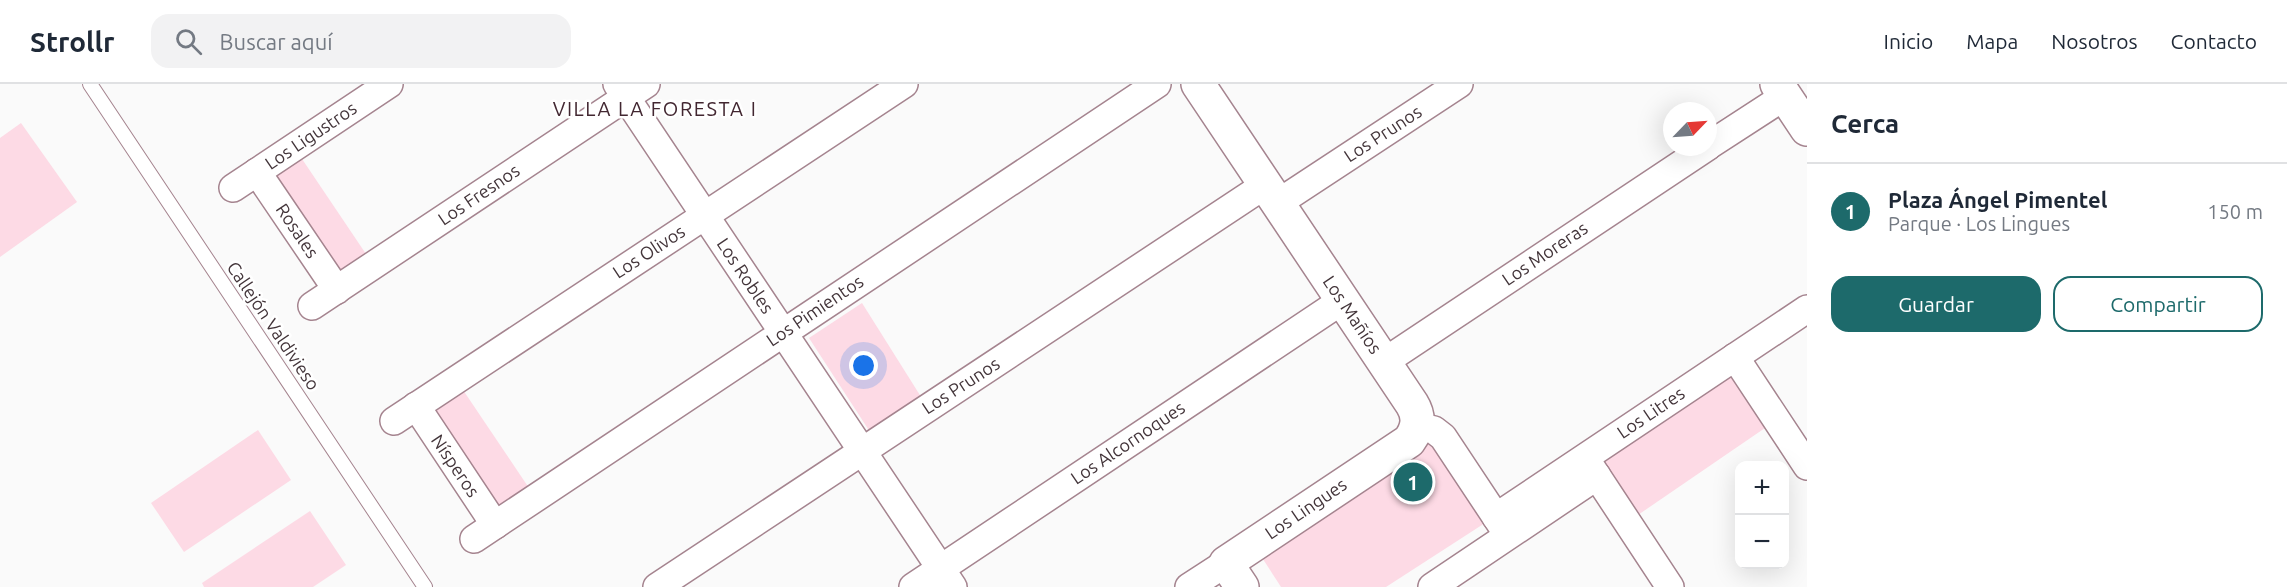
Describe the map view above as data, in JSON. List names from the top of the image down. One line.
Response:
{"streets":{"street":["Los Prunos","Los Ligustros","Los Fresnos","Rosales","Los Olivos","Los Moreras","Los Robles","Los Pimientos","Los Mañíos","Los Litres","Los Alcornoques","Nísperos","Los Lingues"],"lane":["Callejón Valdivieso"]},"crossings":[["Los Prunos","Los Robles"],["Los Prunos","Los Mañíos"],["Los Ligustros","Rosales"],["Los Fresnos","Rosales"],["Los Fresnos","Los Robles"],["Los Olivos","Los Robles"],["Los Olivos","Nísperos"],["Los Moreras","Los Mañíos"],["Los Robles","Los Pimientos"],["Los Robles","Los Alcornoques"],["Los Pimientos","Nísperos"],["Los Mañíos","Los Alcornoques"],["Los Mañíos","Los Lingues"]],"districts":["VILLA LA FORESTA I"],"north":"top right","page":{"header":"Strollr","search":"Buscar aquí","nav":["Inicio","Mapa","Nosotros","Contacto"],"heading":"Cerca","list":[{"mark":"1","name":"Plaza Ángel Pimentel","note":"Parque · Los Lingues","value":"150 m"}],"buttons":["Guardar","Compartir"],"pins":"1","map_buttons":["+","−"]}}
